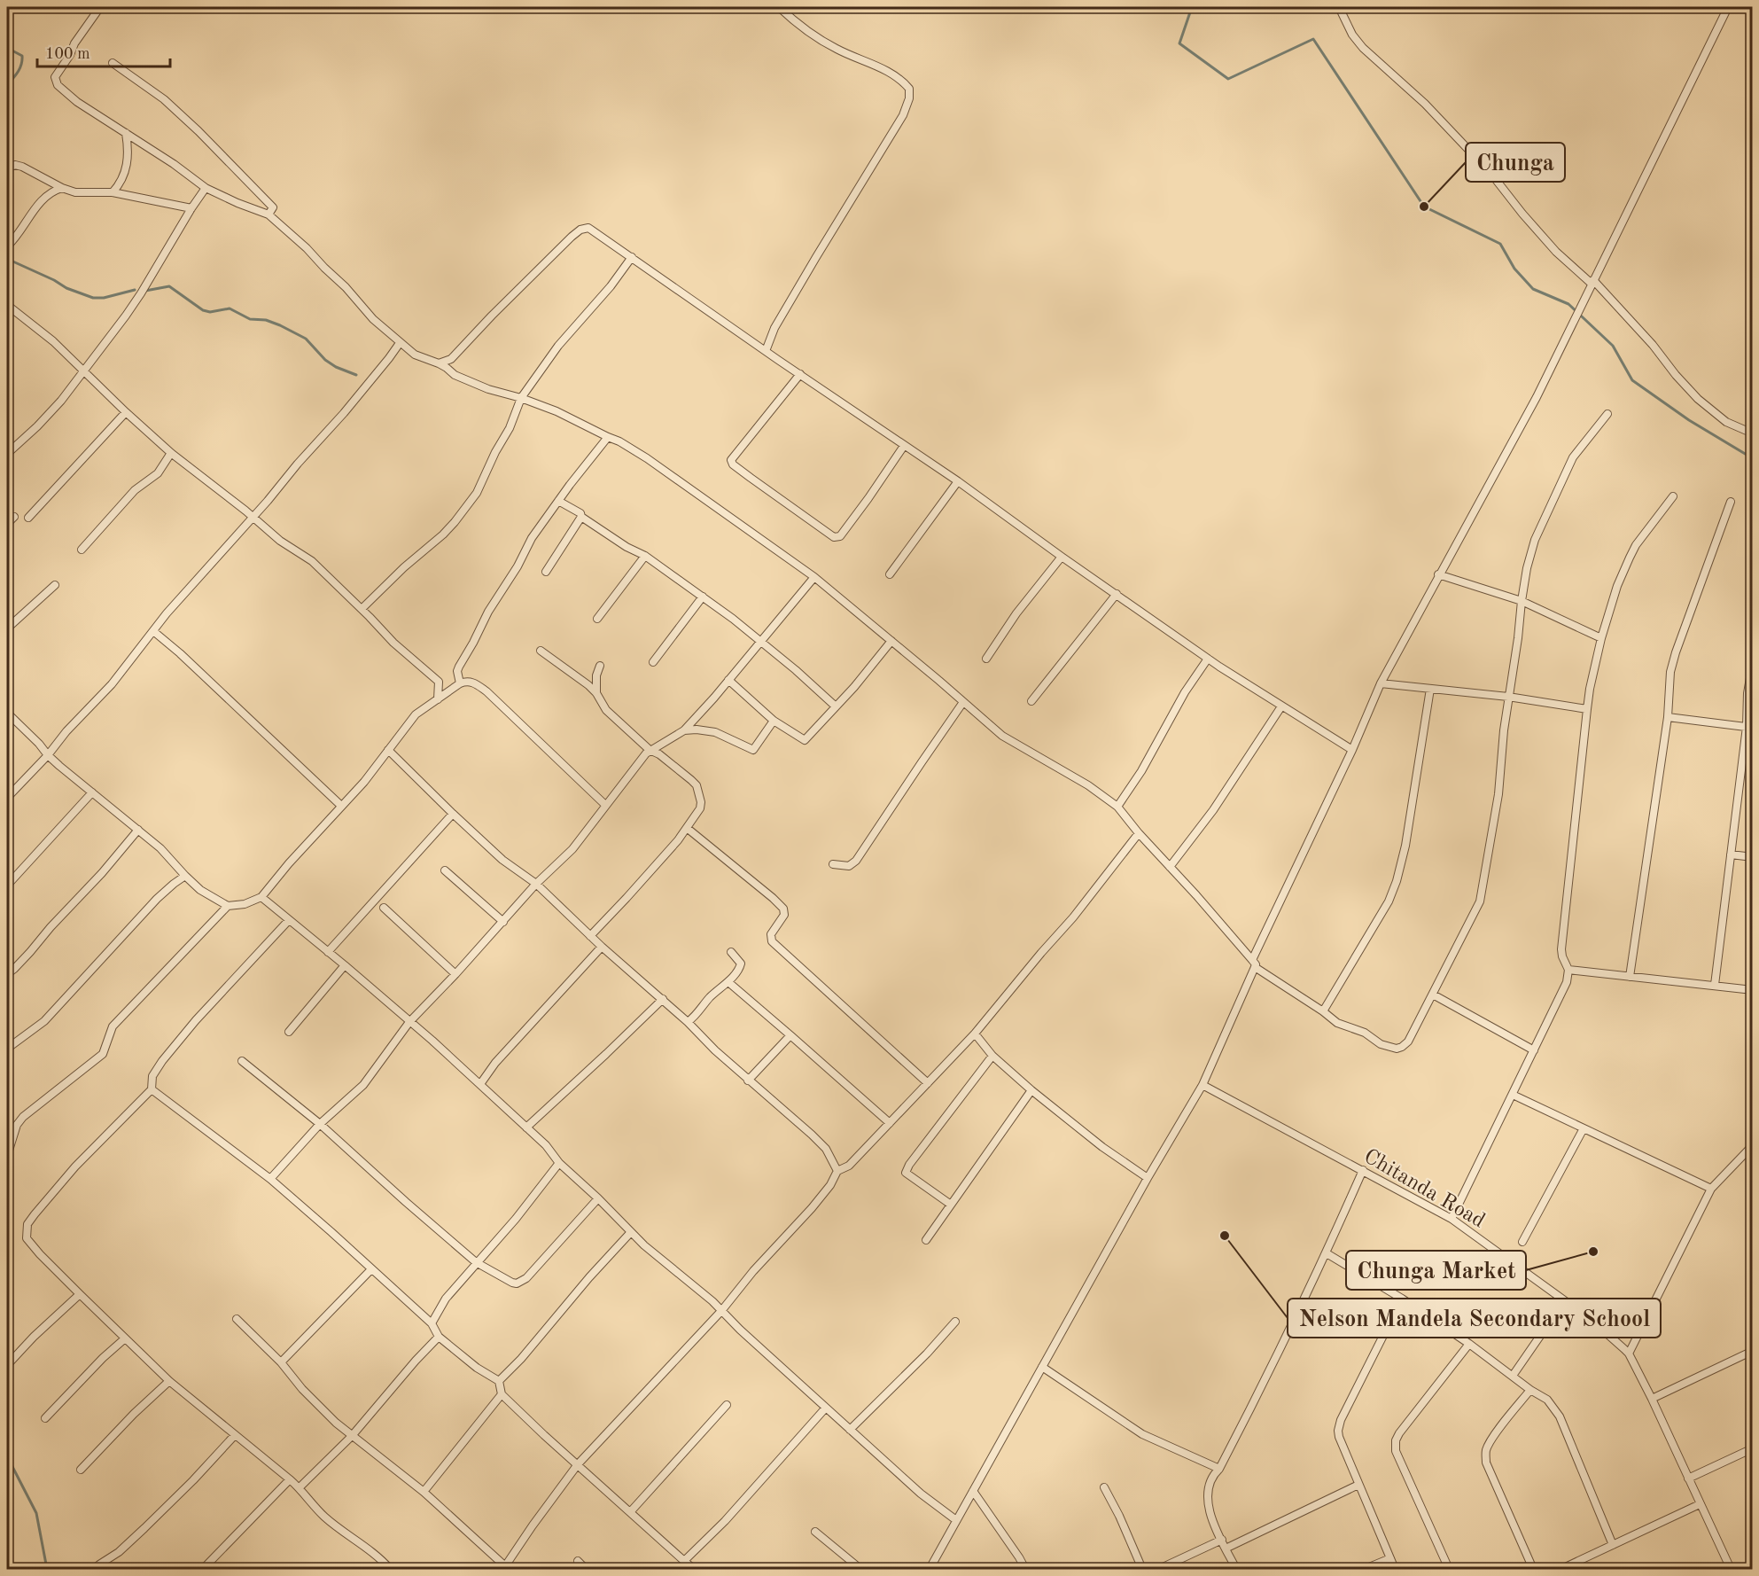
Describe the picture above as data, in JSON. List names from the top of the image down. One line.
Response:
{"streets":{"street":["Chitanda Road"]},"places":["Chunga","Nelson Mandela Secondary School","Chunga Market"],"scale_bar":"100 m"}
